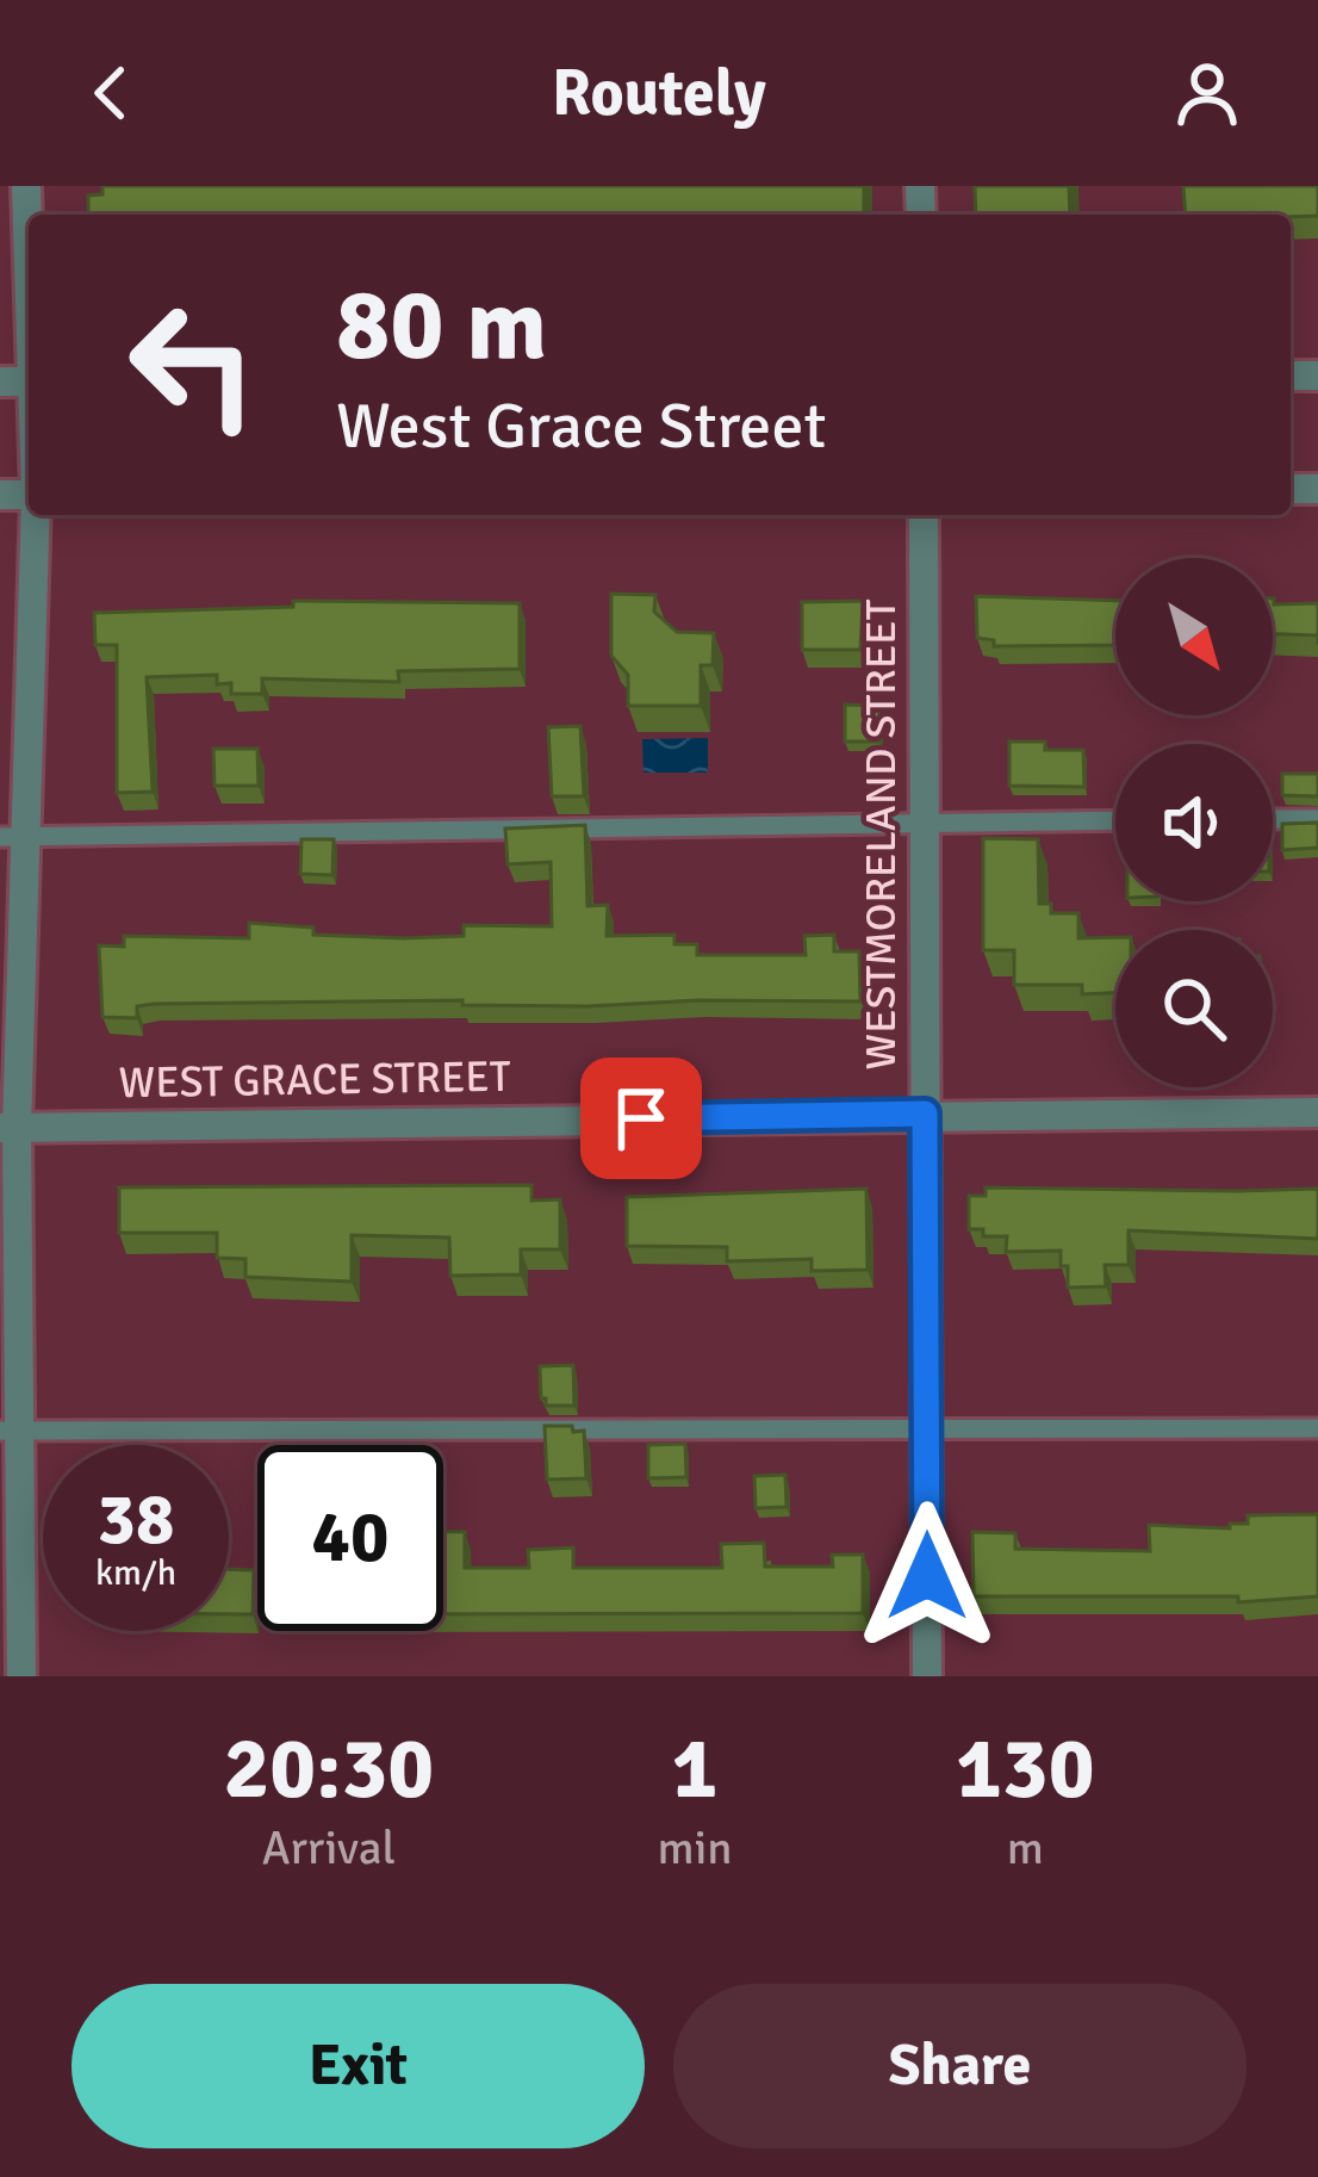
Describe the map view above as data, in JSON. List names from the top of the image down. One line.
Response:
{"streets":{"street":["WESTMORELAND STREET","WEST GRACE STREET"]},"crossings":[["WESTMORELAND STREET","WEST GRACE STREET"]],"north":"bottom right","page":{"header":"Routely","turn":["80 m","West Grace Street"],"speed":"38 km/h","limit":"40","eta":["20:30","Arrival","1","min","130","m"],"buttons":["Exit","Share"]}}
